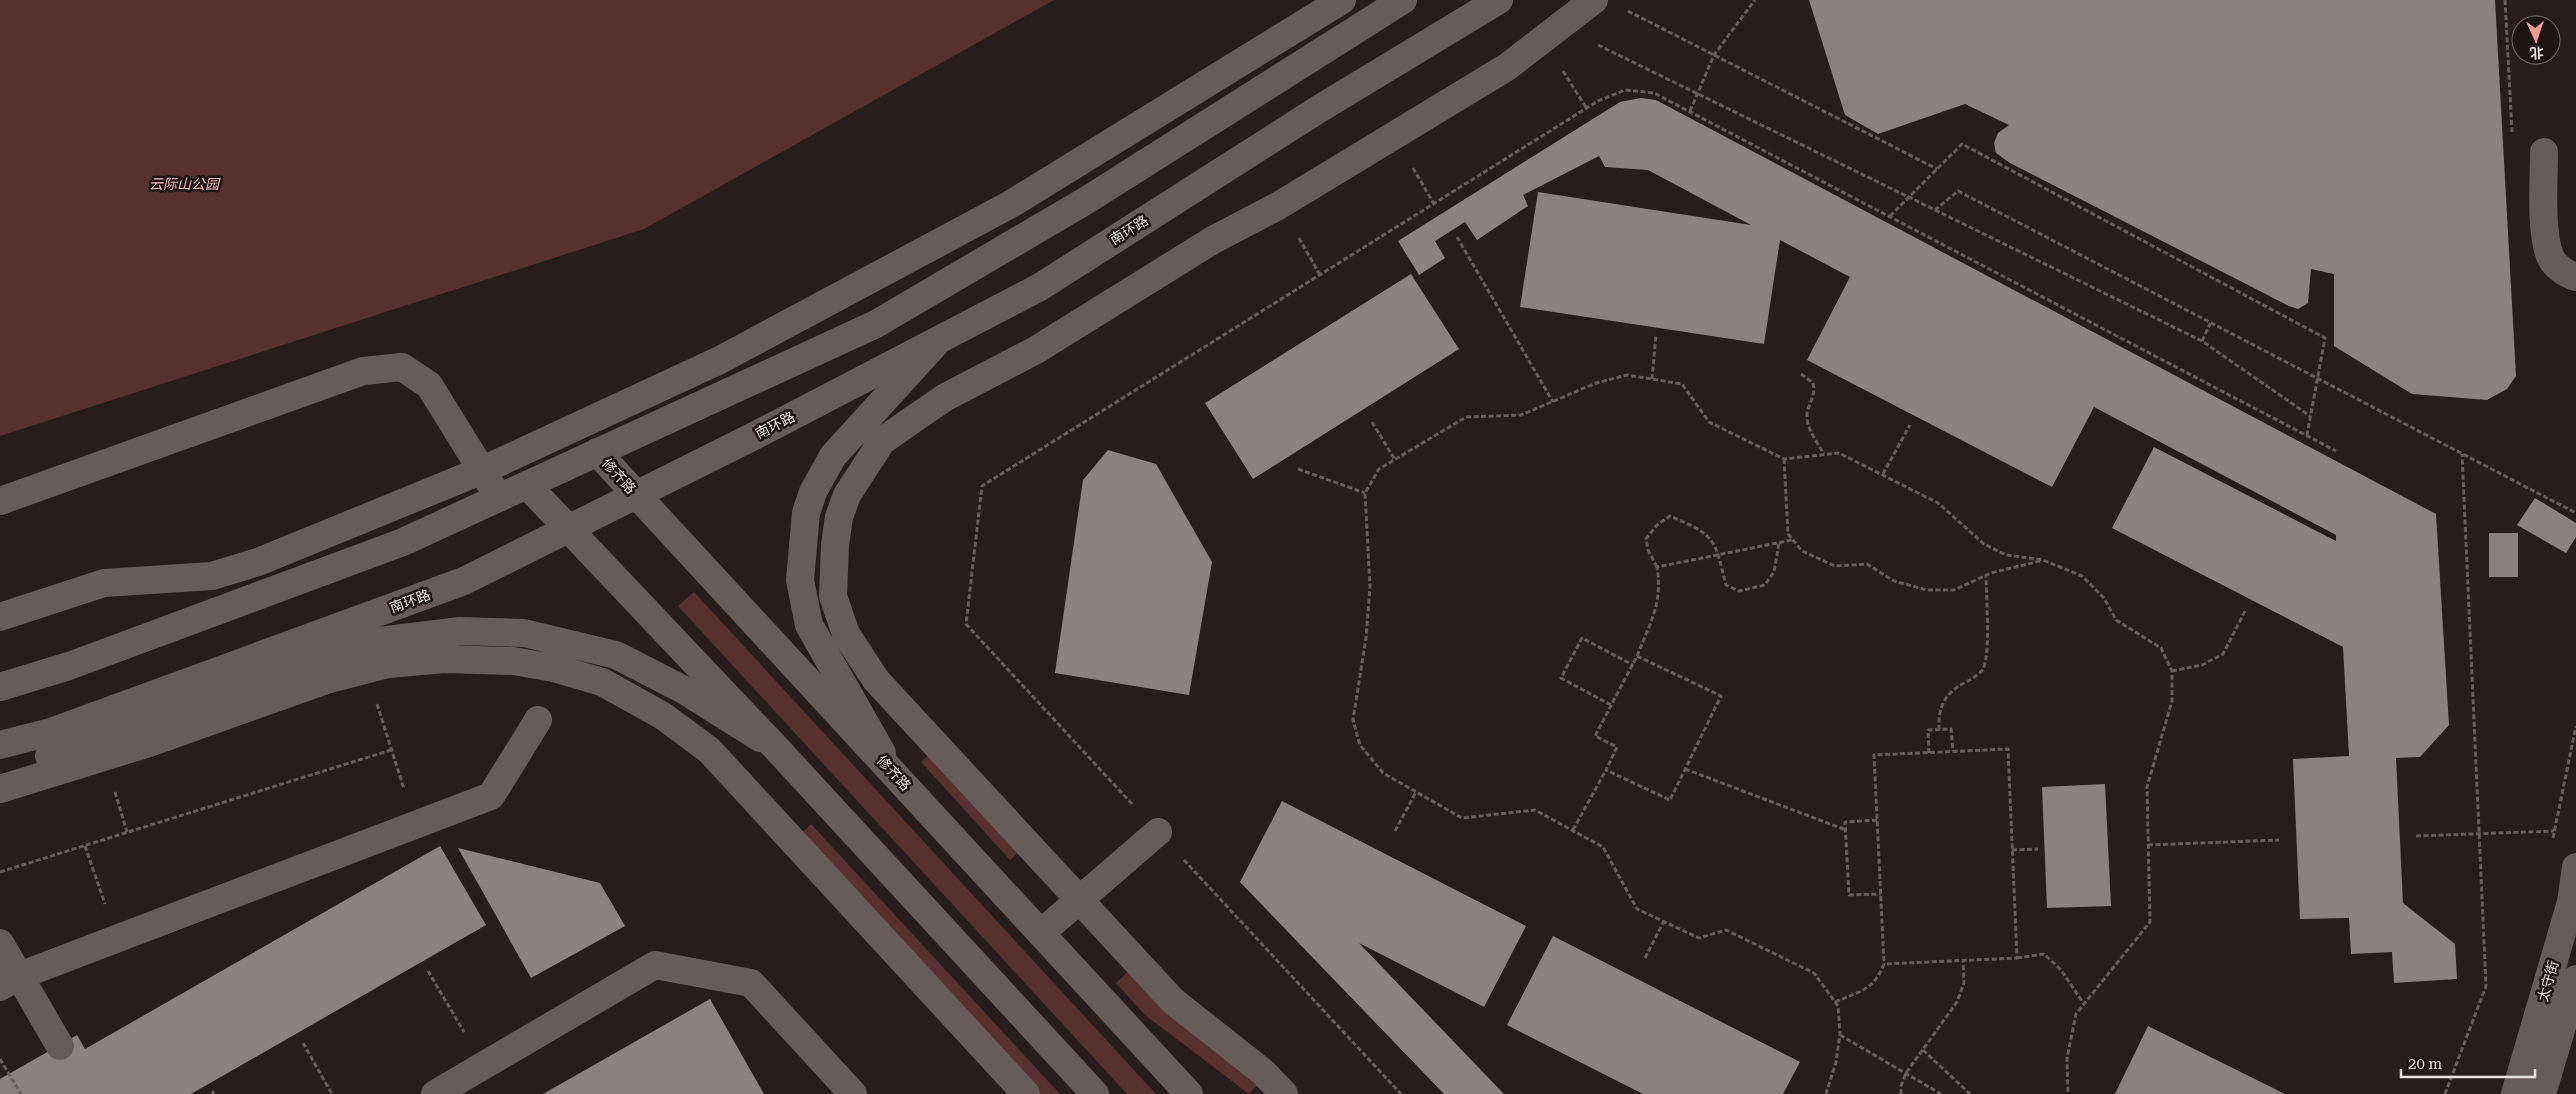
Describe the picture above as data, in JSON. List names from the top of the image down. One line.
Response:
{"streets":{"street":["南环路","修齐路","太守街"]},"crossings":[["南环路","修齐路"]],"parks":["云际山公园"],"scale_bar":"20 m","north":"bottom"}
